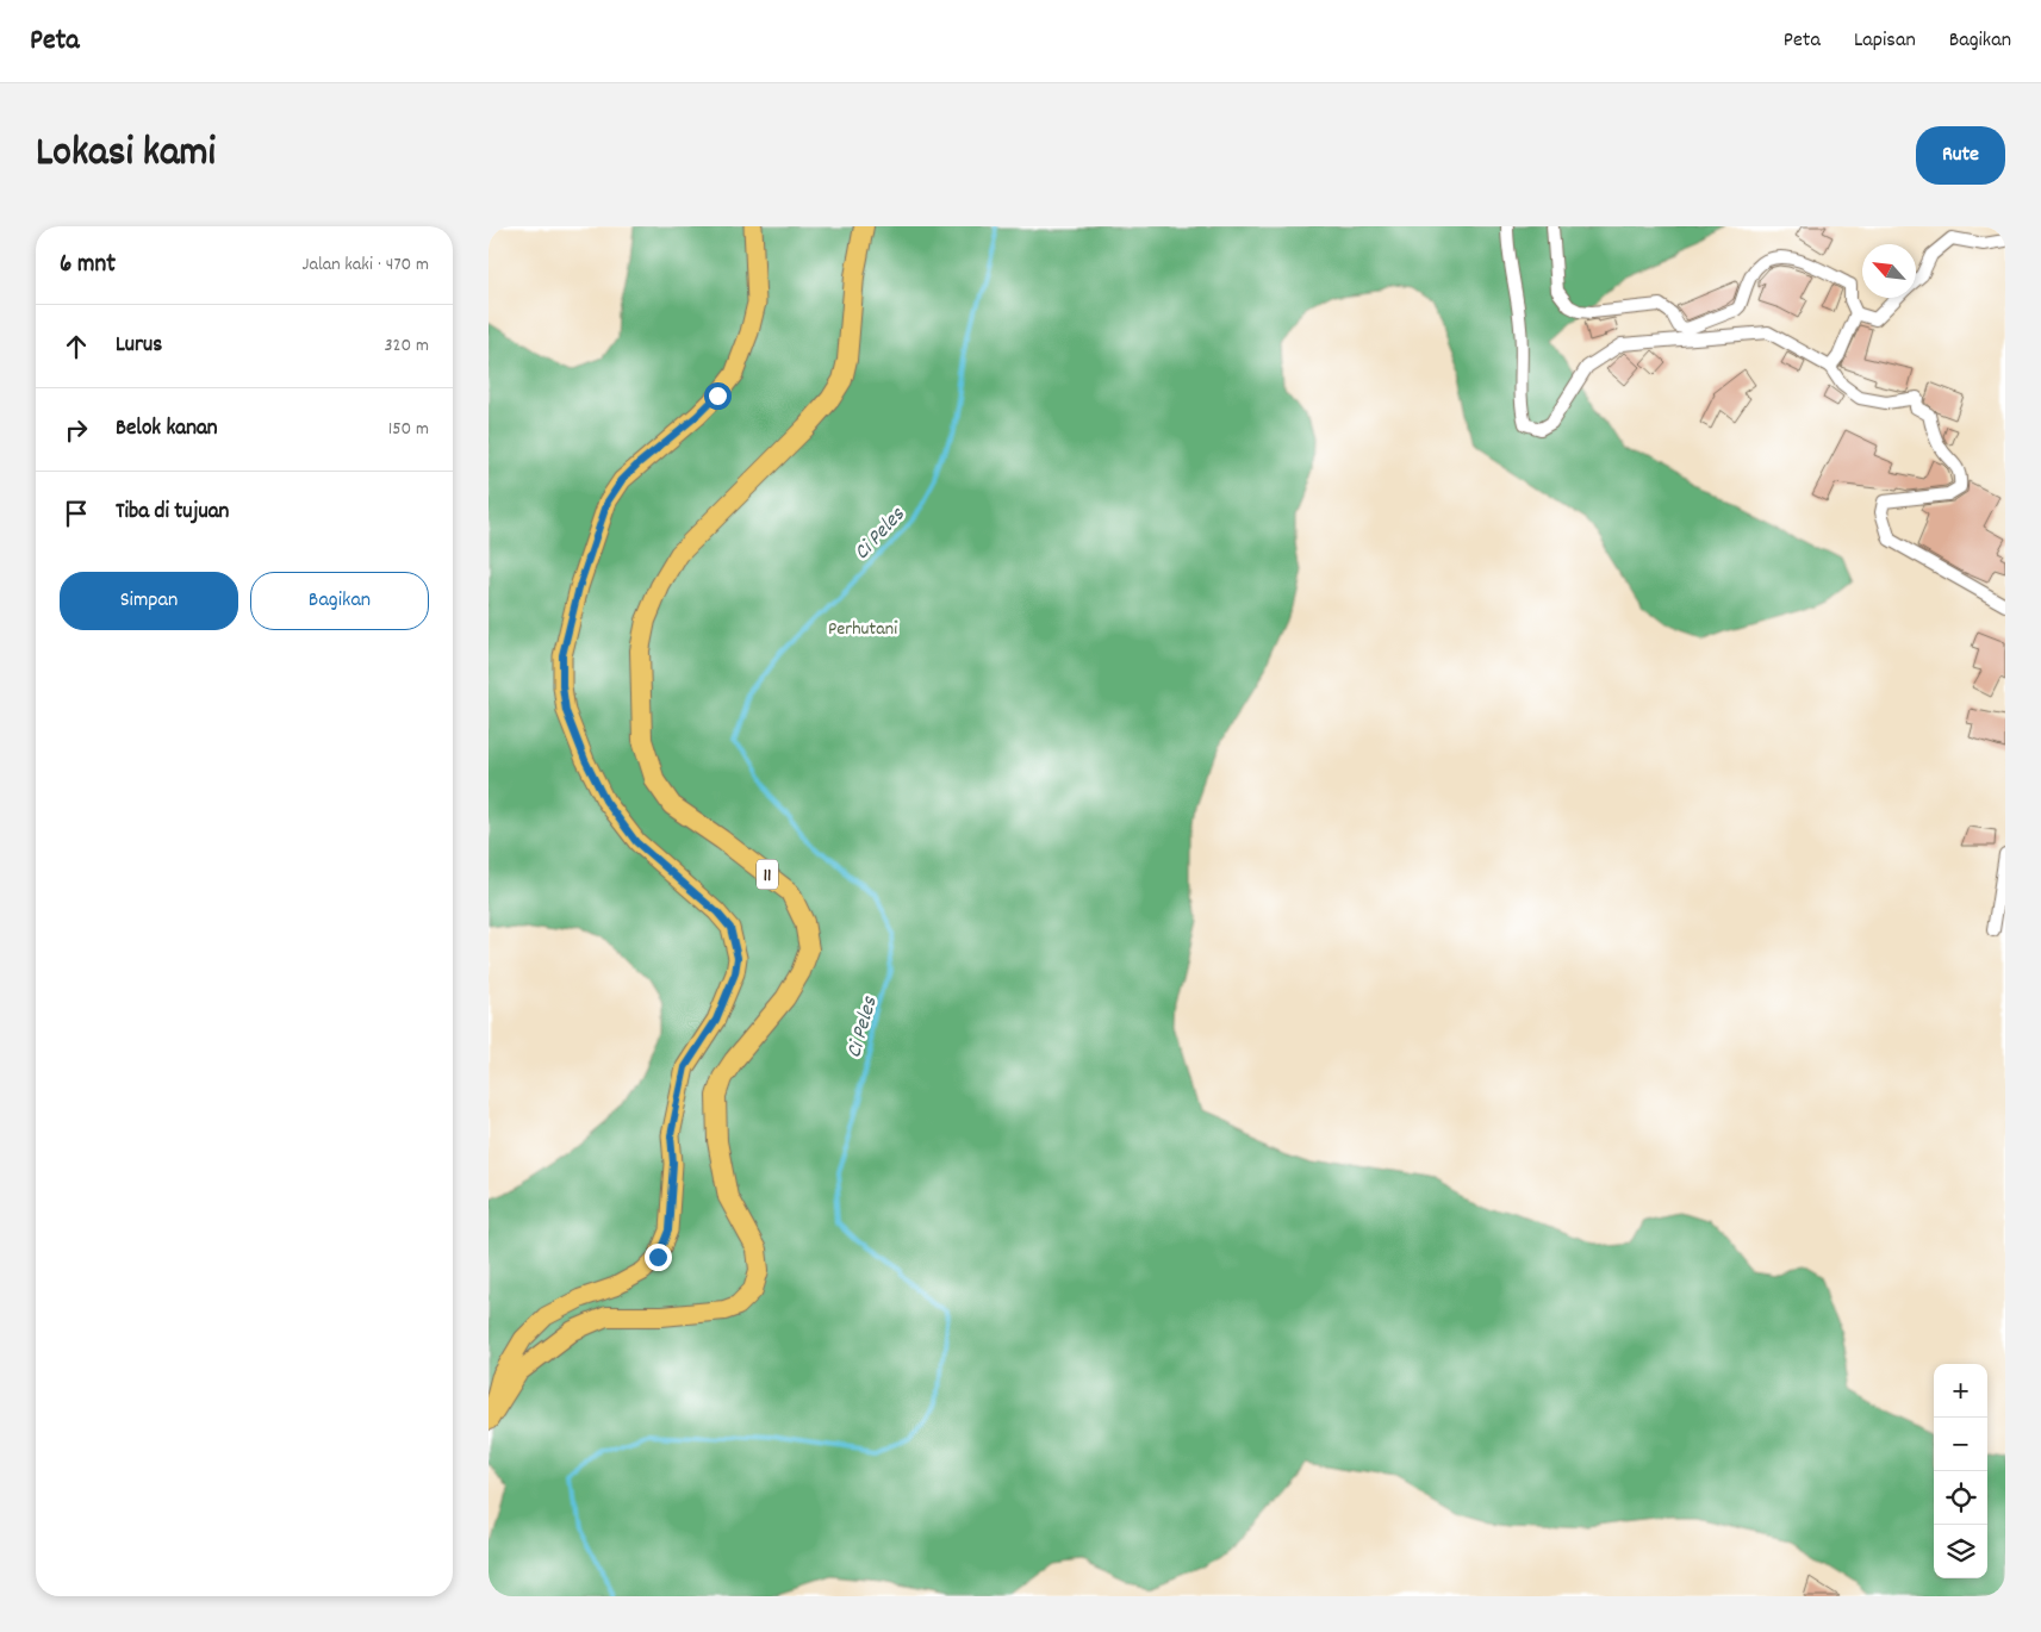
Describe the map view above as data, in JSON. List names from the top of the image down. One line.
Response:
{"streets":{"highway":["11"]},"water":["Ci Peles"],"parks":["Perhutani"],"north":"top left","page":{"header":"Peta","nav":["Peta","Lapisan","Bagikan"],"title":"Lokasi kami","buttons":["Rute",["Simpan","Bagikan"]],"heading":["6 mnt","Jalan kaki · 470 m"],"list":[["Lurus","320 m"],["Belok kanan","150 m"],"Tiba di tujuan"],"map_buttons":["+","−"]}}
